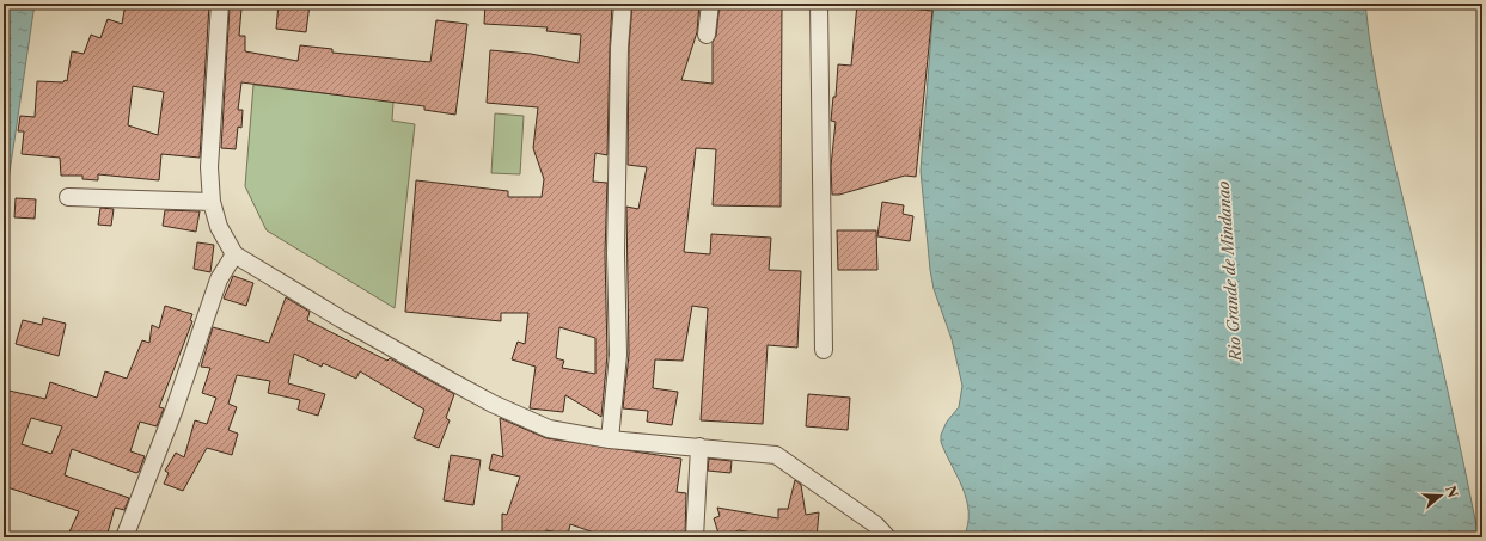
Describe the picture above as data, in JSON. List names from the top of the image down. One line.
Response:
{"water":["Rio Grande de Mindanao"],"north":"right"}
